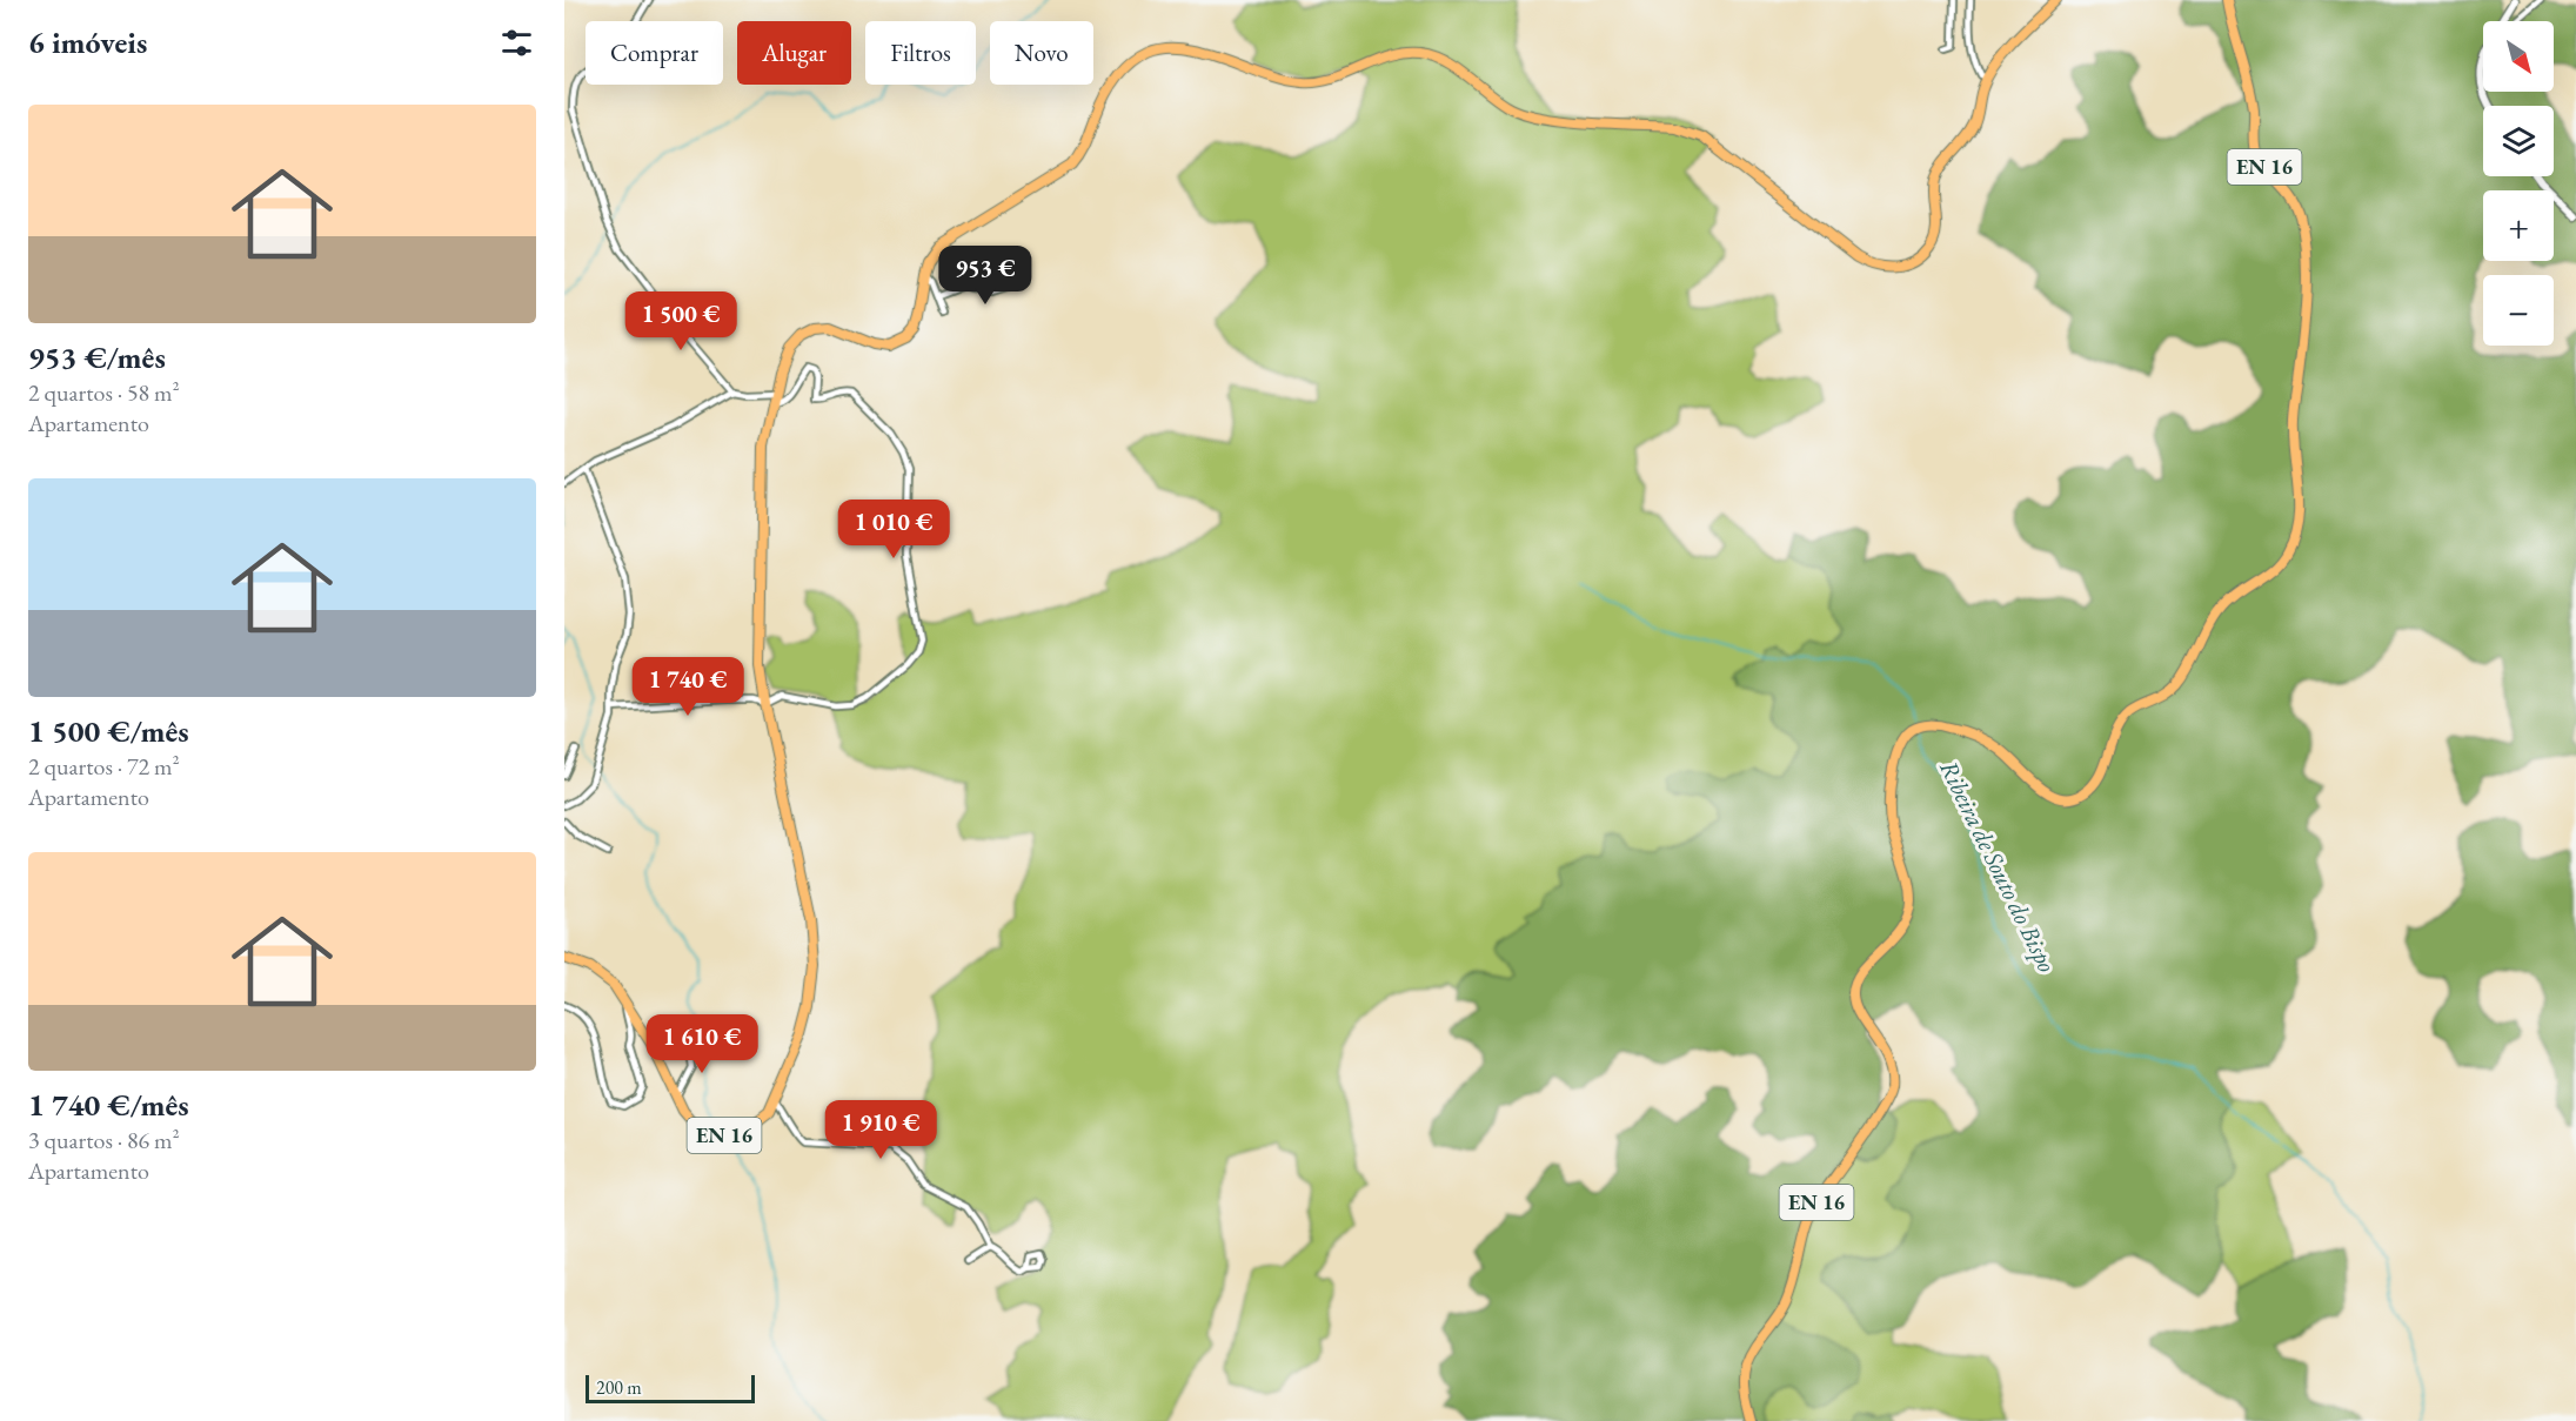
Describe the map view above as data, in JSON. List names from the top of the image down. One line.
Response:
{"streets":{"main road":["EN 16"]},"water":["Ribeira de Souto do Bispo"],"scale_bar":"200 m","north":"bottom right","page":{"heading":"6 imóveis","map_buttons":["+","−"],"chip":["Comprar","Alugar","Filtros","Novo"],"list":[{"name":"953 €/mês","note":"2 quartos · 58 m² · Apartamento"},{"name":"1 500 €/mês","note":"2 quartos · 72 m² · Apartamento"},{"name":"1 740 €/mês","note":"3 quartos · 86 m² · Apartamento"}],"price":["953 €","1 500 €","1 010 €","1 740 €","1 610 €","1 910 €"],"scale":"200 m"}}
